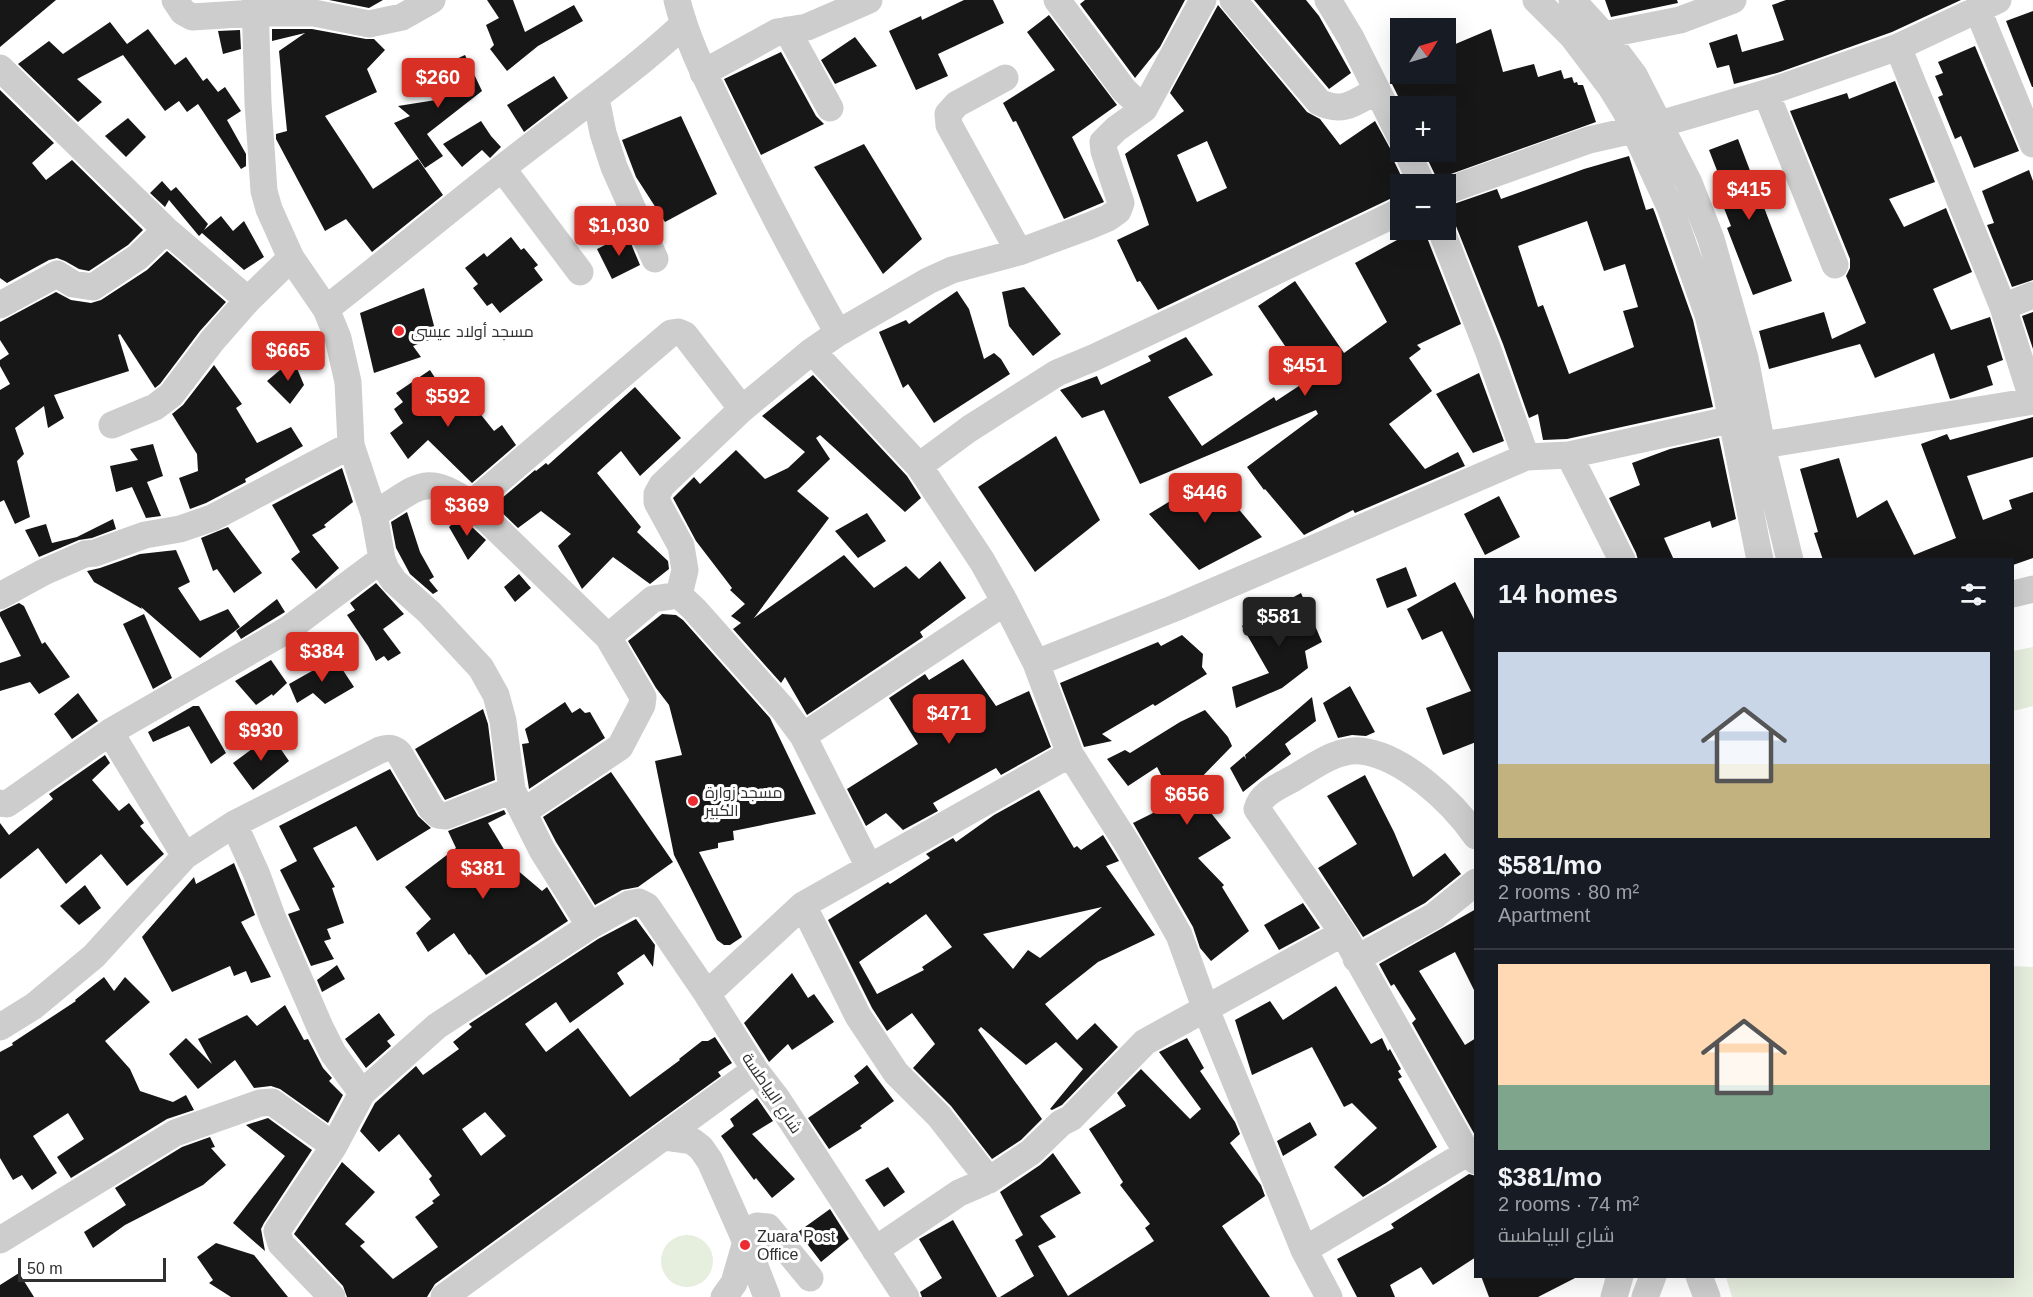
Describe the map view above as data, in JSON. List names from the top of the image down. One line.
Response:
{"streets":{"street":["شارع البياطسة"]},"places":["مسجد أولاد عيسى","مسجد زوارة الكبير","Zuara Post Office"],"scale_bar":"50 m","north":"top right","page":{"map_buttons":["+","−"],"price":["$260","$415","$1,030","$665","$451","$592","$446","$369","$581","$384","$471","$930","$656","$381"],"heading":"14 homes","list":[{"name":"$581/mo","note":"2 rooms · 80 m² · Apartment"},{"name":"$381/mo","note":"2 rooms · 74 m² · شارع البياطسة"}],"scale":"50 m"}}
